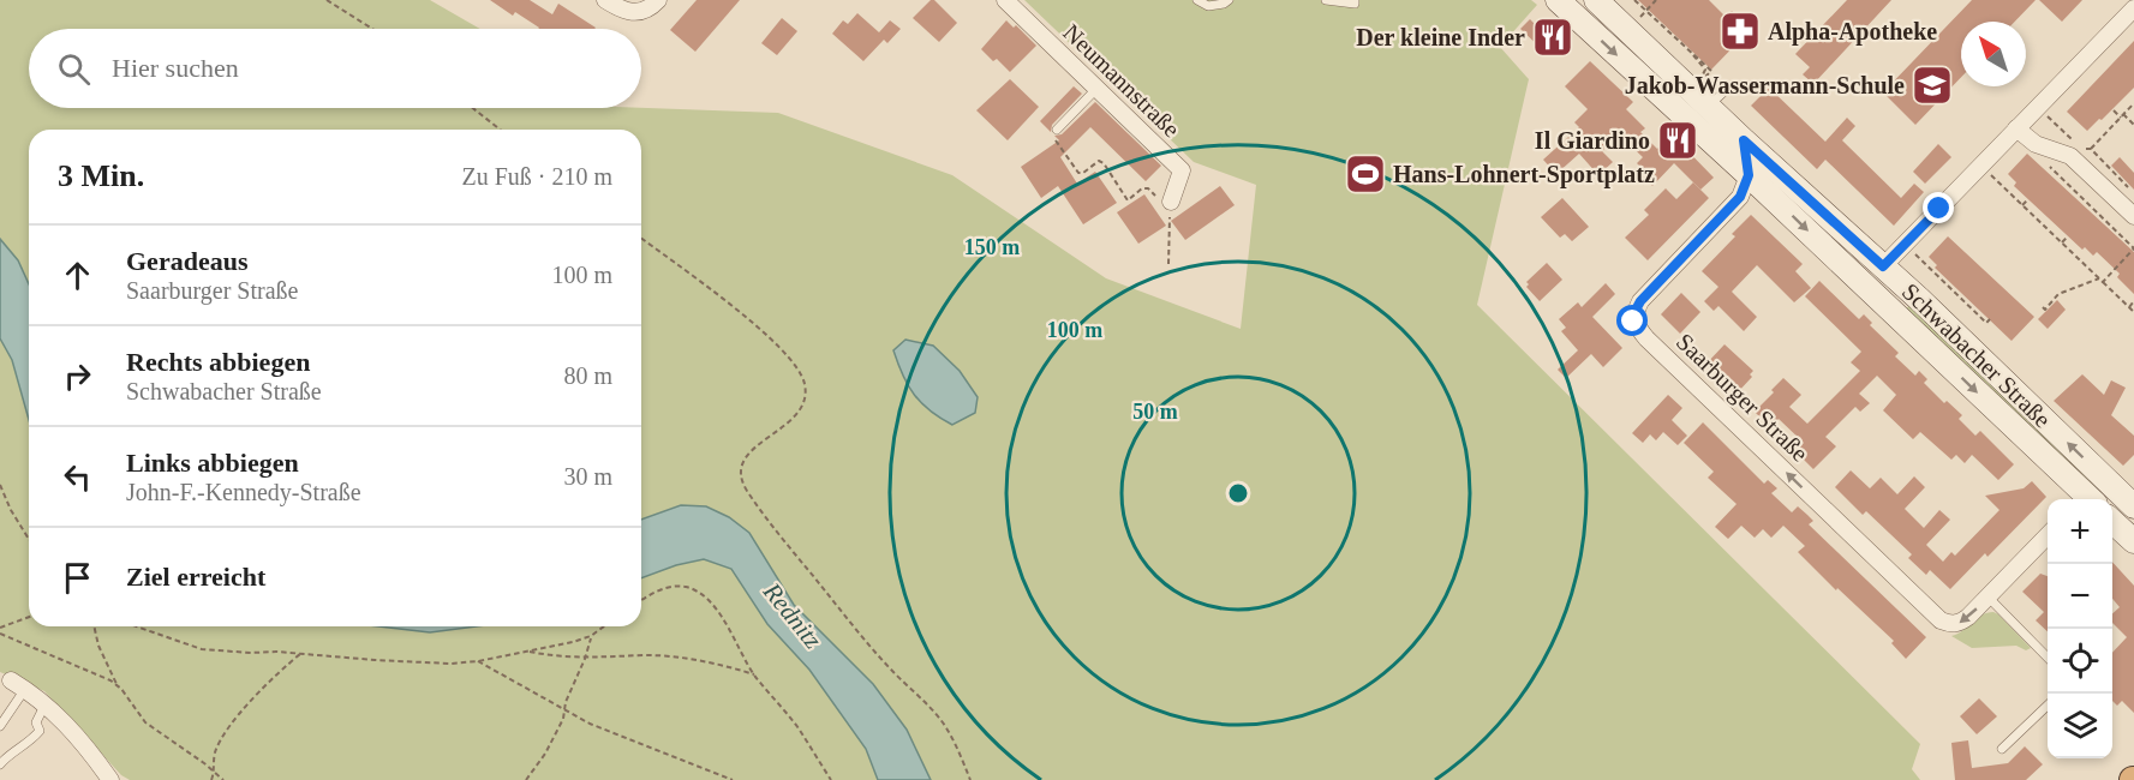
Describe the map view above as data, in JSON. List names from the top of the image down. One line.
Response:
{"streets":{"main road":["Schwabacher Straße"],"street":["Neumannstraße","Saarburger Straße"]},"crossings":[["Schwabacher Straße","Saarburger Straße"]],"water":["Rednitz"],"places":{"pharmacy":["Alpha-Apotheke"],"restaurant":["Der kleine Inder","Il Giardino"],"school or university":["Jakob-Wassermann-Schule"],"sports":["Hans-Lohnert-Sportplatz"]},"north":"top left","page":{"search":"Hier suchen","heading":["3 Min.","Zu Fuß · 210 m"],"list":[["Geradeaus","Saarburger Straße","100 m"],["Rechts abbiegen","Schwabacher Straße","80 m"],["Links abbiegen","John-F.-Kennedy-Straße","30 m"],"Ziel erreicht"],"map_buttons":["+","−"]},"rings":["150 m","100 m","50 m"]}
